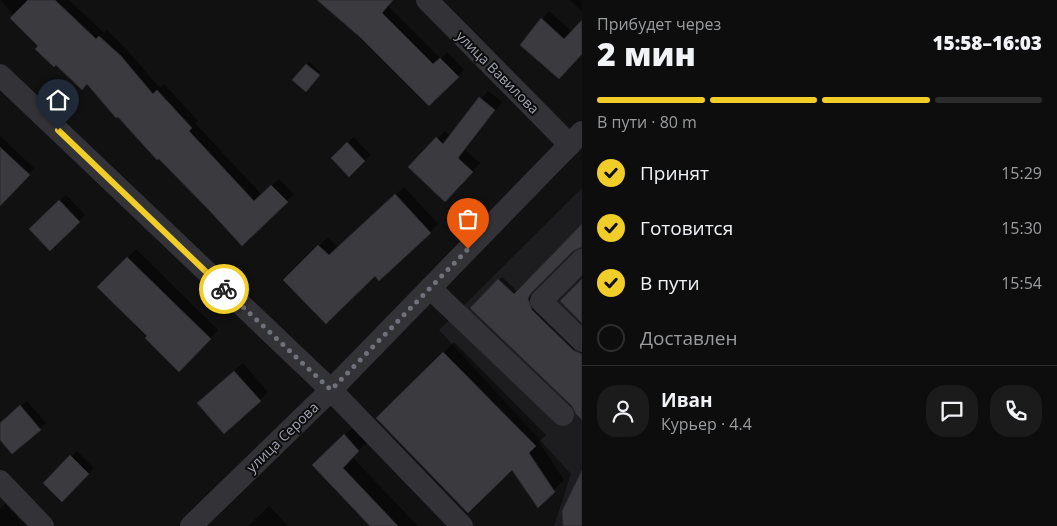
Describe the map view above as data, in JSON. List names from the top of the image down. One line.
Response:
{"streets":{"street":["улица Вавилова","улица Серова"]},"crossings":[["улица Вавилова","улица Серова"]],"page":{"heading":["2 мин","Прибудет через","15:58–16:03"],"panel":["Иван","Курьер · 4.4"],"bar":"В пути · 80 m","list":[["Принят","15:29"],["Готовится","15:30"],["В пути","15:54"],"Доставлен"]}}
